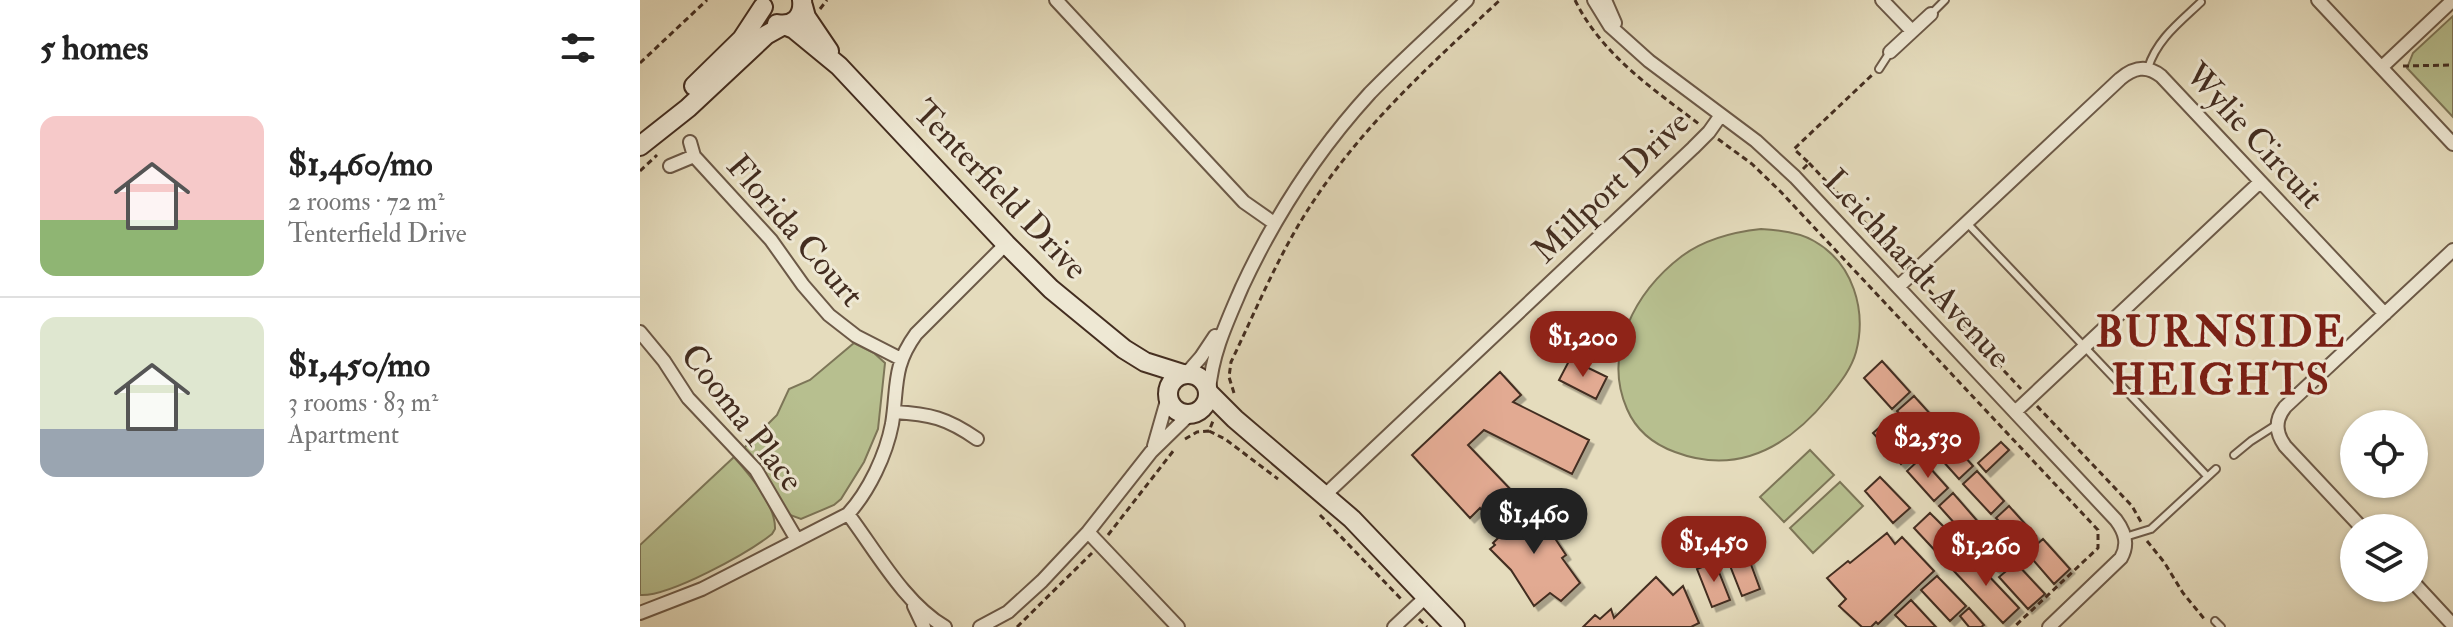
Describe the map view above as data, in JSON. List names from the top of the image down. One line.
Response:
{"streets":{"street":["Wylie Circuit","Millport Drive","Tenterfield Drive","Florida Court","Leichhardt Avenue","Cooma Place"]},"crossings":[["Wylie Circuit","Leichhardt Avenue"],["Millport Drive","Leichhardt Avenue"]],"districts":["BURNSIDE HEIGHTS"],"page":{"heading":"5 homes","list":[{"name":"$1,460/mo","note":"2 rooms · 72 m² · Tenterfield Drive"},{"name":"$1,450/mo","note":"3 rooms · 83 m² · Apartment"}],"price":["$1,200","$2,530","$1,460","$1,450","$1,260"]}}
